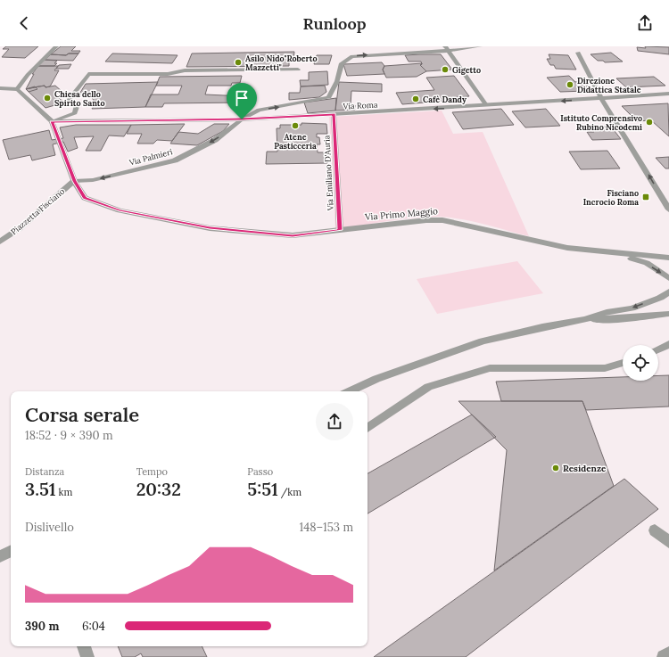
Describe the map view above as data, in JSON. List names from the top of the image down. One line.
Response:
{"streets":{"street":["Via Roma","Via Palmieri","Via Emiliano D'Auria","Piazzetta Fisciano","Via Primo Maggio"]},"crossings":[["Via Roma","Via Palmieri"],["Via Roma","Via Emiliano D'Auria"],["Via Roma","Via Primo Maggio"],["Via Palmieri","Piazzetta Fisciano"],["Via Palmieri","Via Primo Maggio"],["Via Emiliano D'Auria","Via Primo Maggio"],["Piazzetta Fisciano","Via Primo Maggio"]],"one_way":["Via Roma"],"places":{"other":["Asilo Nido\"Roberto Mazzetti\"","Gigetto","Direzione Didattica Statale","Chiesa dello Spirito Santo","Cafè Dandy","Istituto Comprensivo Rubino Nicodemi","Atene Pasticceria","Residenze"],"transit":["Fisciano Incrocio Roma"]},"page":{"header":"Runloop","heading":["Corsa serale","18:52 · 9 × 390 m"],"stats":[["Distanza","3.51 km"],["Tempo","20:32"],["Passo","5:51 /km"]],"chart":["Dislivello","148–153 m"],"list":[{"name":"390 m","note":"6:04"}]}}
